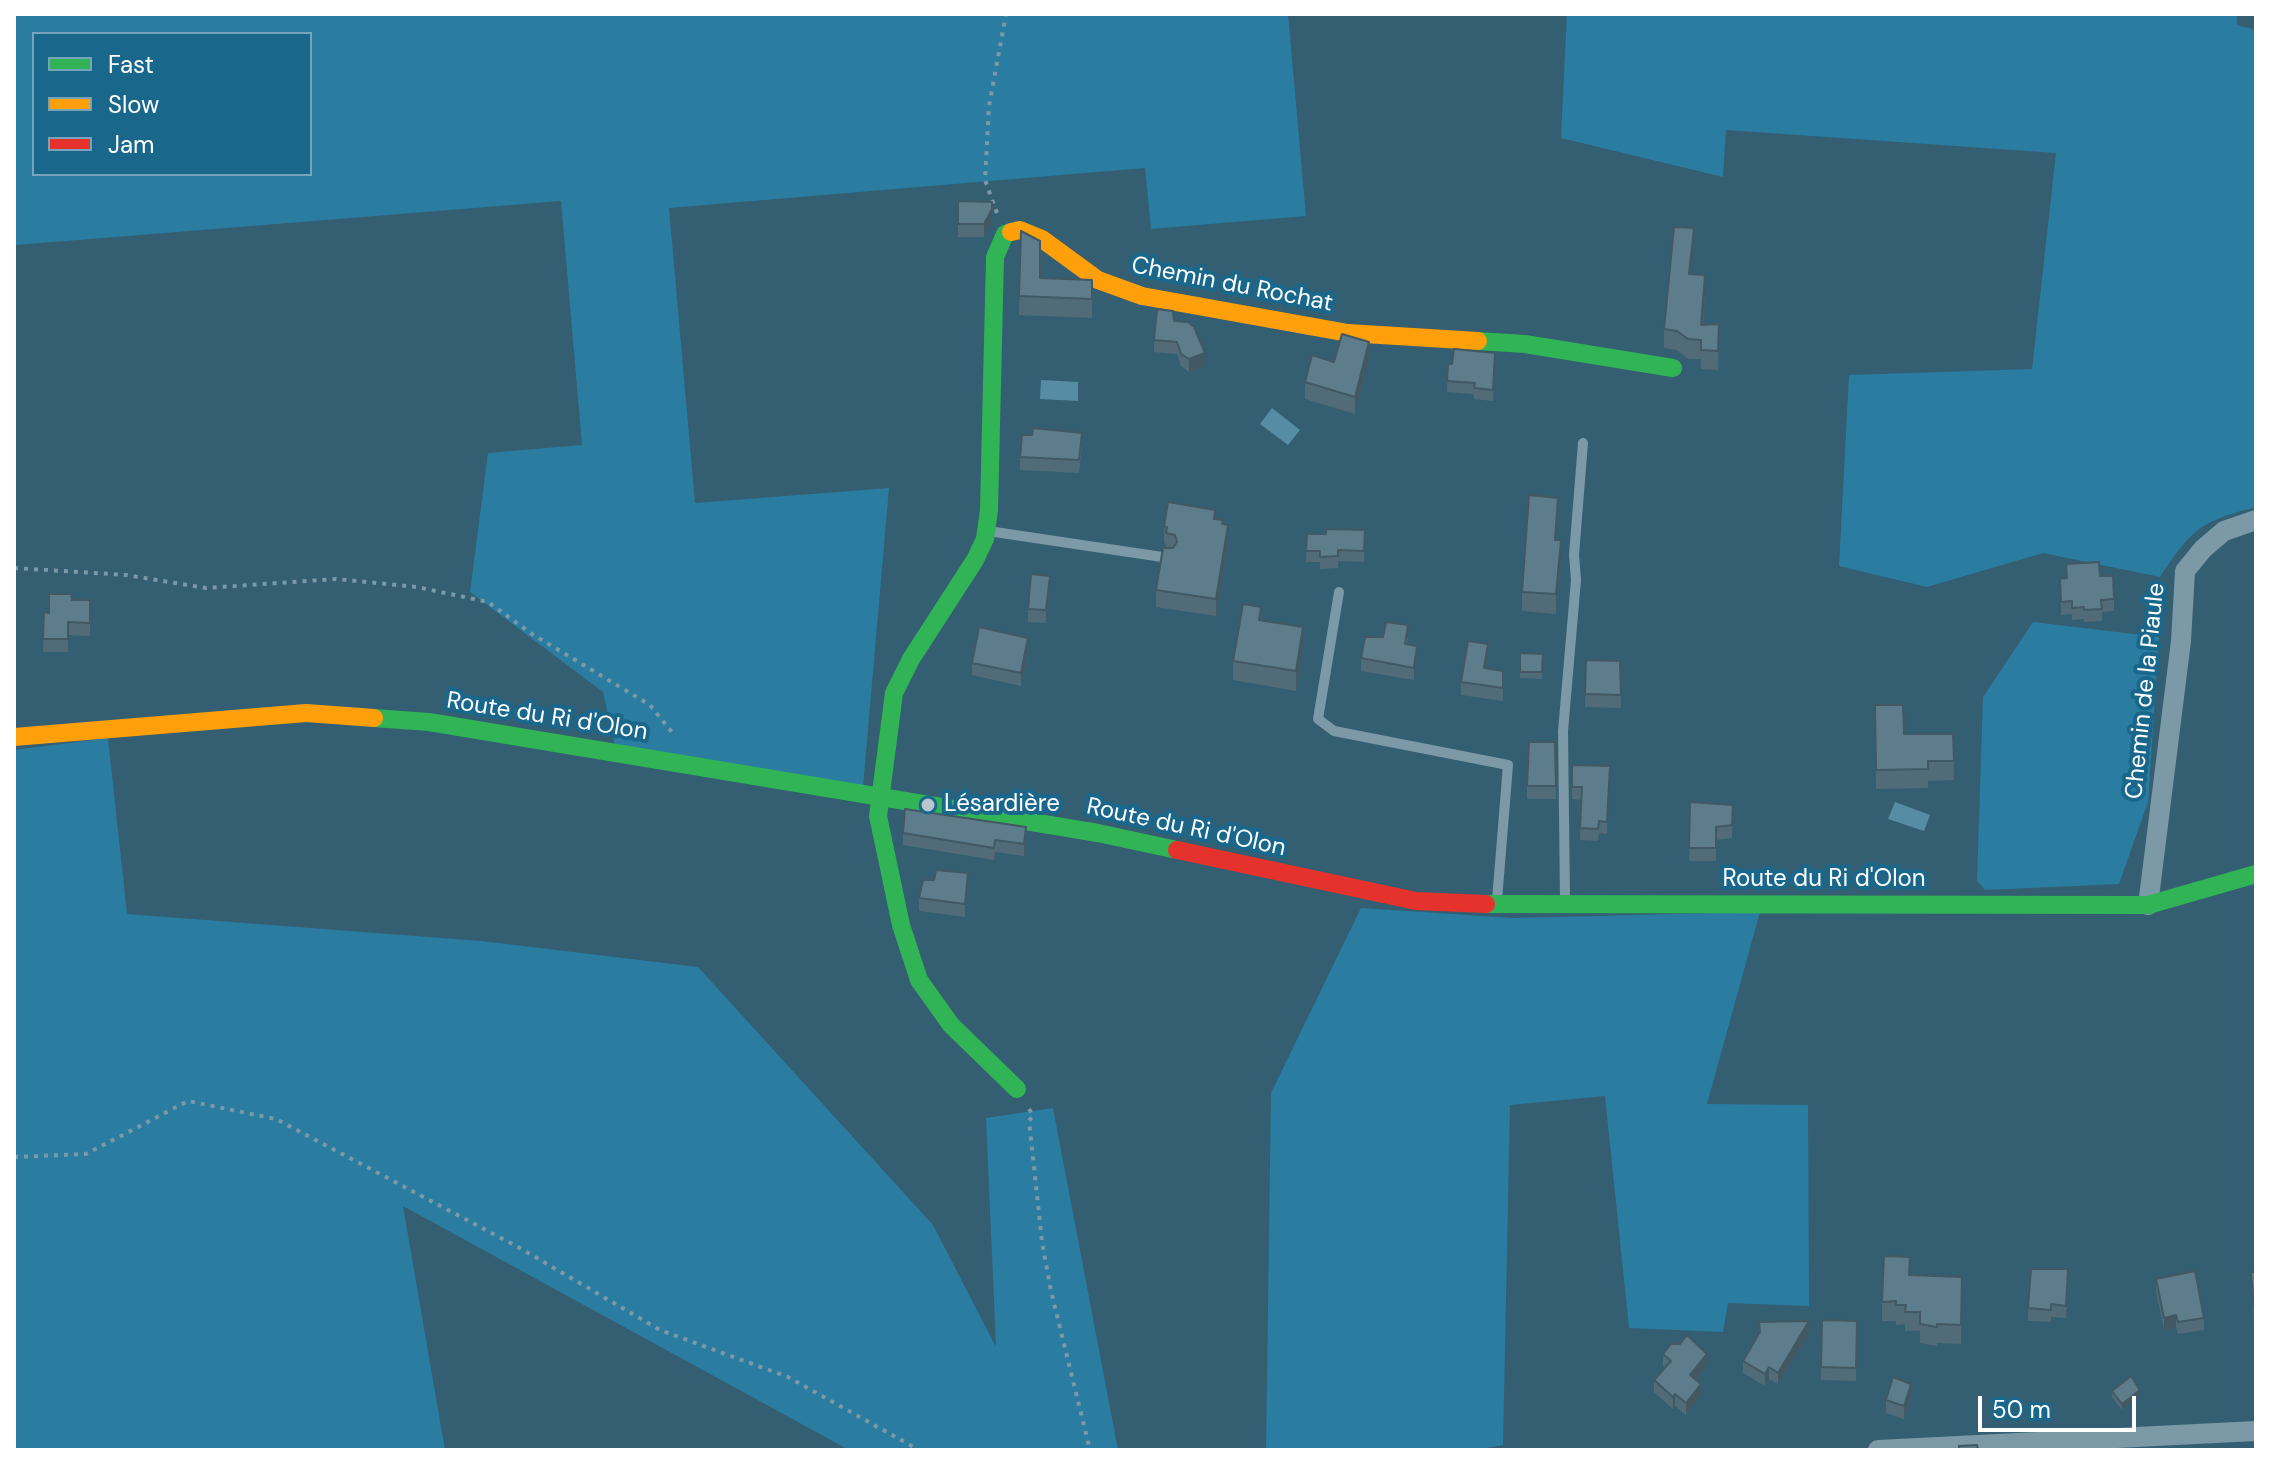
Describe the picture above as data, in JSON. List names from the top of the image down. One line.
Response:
{"streets":{"street":["Chemin du Rochat","Chemin de la Piaule","Route du Ri d'Olon"]},"crossings":[["Chemin de la Piaule","Route du Ri d'Olon"]],"places":["Lésardière"],"legend":["Fast","Slow","Jam"],"scale_bar":"50 m"}
